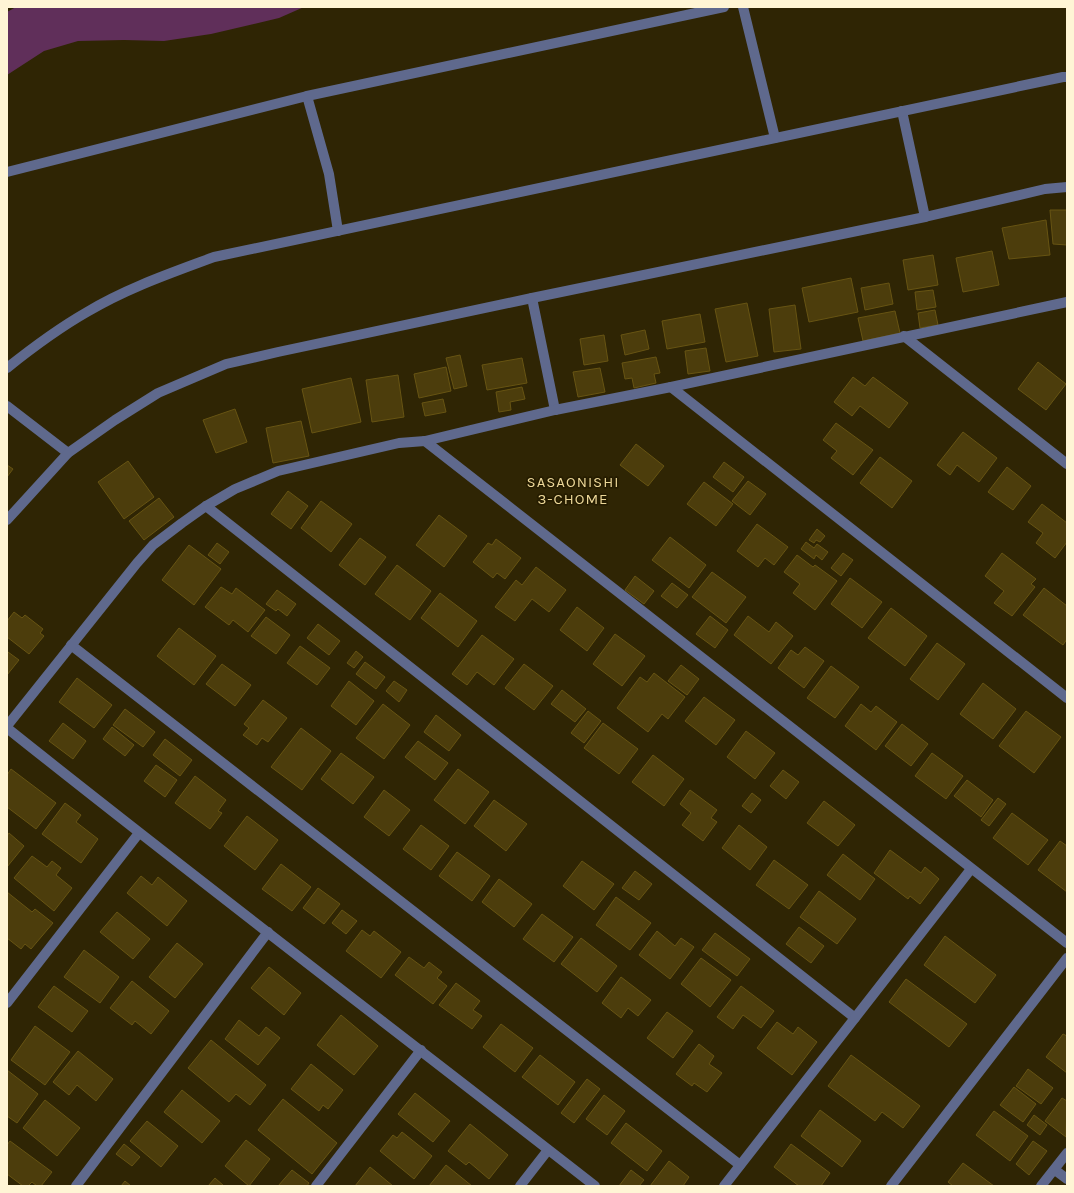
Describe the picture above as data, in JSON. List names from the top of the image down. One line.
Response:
{"districts":["SASAONISHI 3-CHOME"]}
